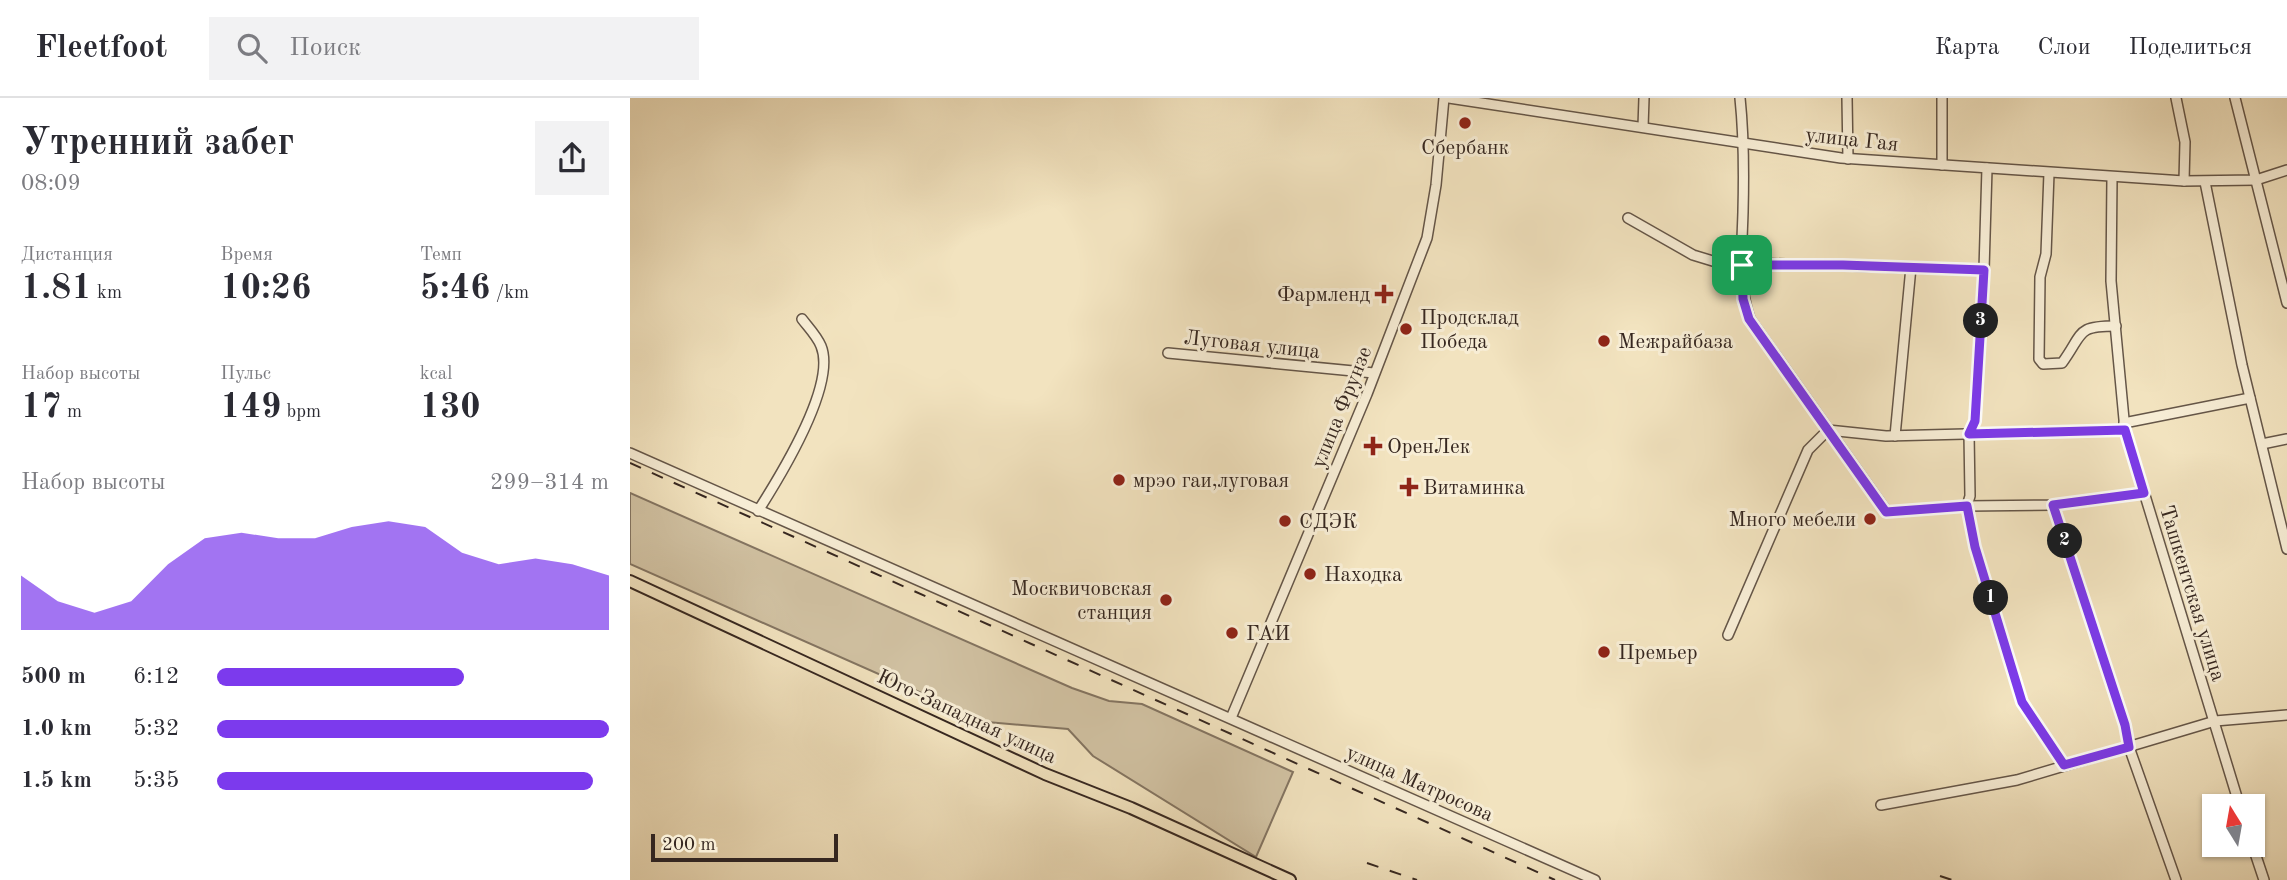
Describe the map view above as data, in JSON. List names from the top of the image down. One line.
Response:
{"streets":{"main road":["Юго-Западная улица"],"street":["улица Гая","Луговая улица","улица Фрунзе","Ташкентская улица","улица Матросова"]},"crossings":[["улица Гая","улица Фрунзе"],["улица Гая","Ташкентская улица"],["Луговая улица","улица Фрунзе"],["улица Фрунзе","улица Матросова"]],"places":{"other":["Сбербанк","Продсклад Победа","Межрайбаза","мрэо гаи,луговая","Много мебели","СДЭК","Находка","Москвичовская станция","ГАИ","Премьер"],"health":["Фармленд","ОренЛек","Витаминка"]},"scale_bar":"200 m","north":"top","page":{"header":"Fleetfoot","search":"Поиск","nav":["Карта","Слои","Поделиться"],"heading":["Утренний забег","08:09"],"stats":[["Дистанция","1.81 km"],["Время","10:26"],["Темп","5:46 /km"],["Набор высоты","17 m"],["Пульс","149 bpm"],["kcal","130"]],"pins":["3","2","1"],"chart":["Набор высоты","299–314 m"],"list":[{"name":"500 m","note":"6:12"},{"name":"1.0 km","note":"5:32"},{"name":"1.5 km","note":"5:35"}],"scale":"200 m"}}
